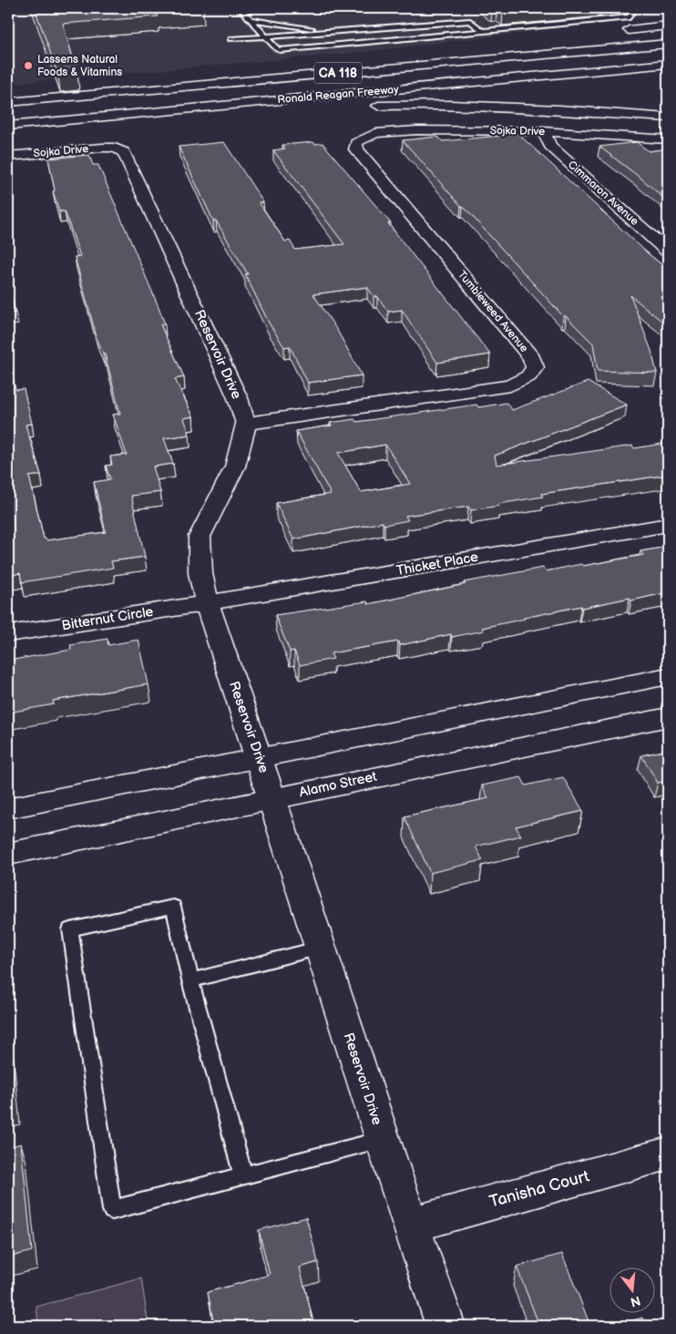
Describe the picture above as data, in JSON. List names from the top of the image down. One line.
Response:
{"streets":{"main road":["CA 118","Ronald Reagan Freeway","Sojka Drive","Cimmaron Avenue","Tumbleweed Avenue","Reservoir Drive","Thicket Place","Bitternut Circle","Alamo Street","Tanisha Court"]},"crossings":[["Sojka Drive","Cimmaron Avenue"],["Sojka Drive","Tumbleweed Avenue"],["Sojka Drive","Reservoir Drive"],["Tumbleweed Avenue","Reservoir Drive"],["Reservoir Drive","Thicket Place"],["Reservoir Drive","Bitternut Circle"],["Reservoir Drive","Alamo Street"],["Reservoir Drive","Tanisha Court"],["Thicket Place","Bitternut Circle"]],"places":["Lassens Natural Foods & Vitamins"],"north":"bottom"}
